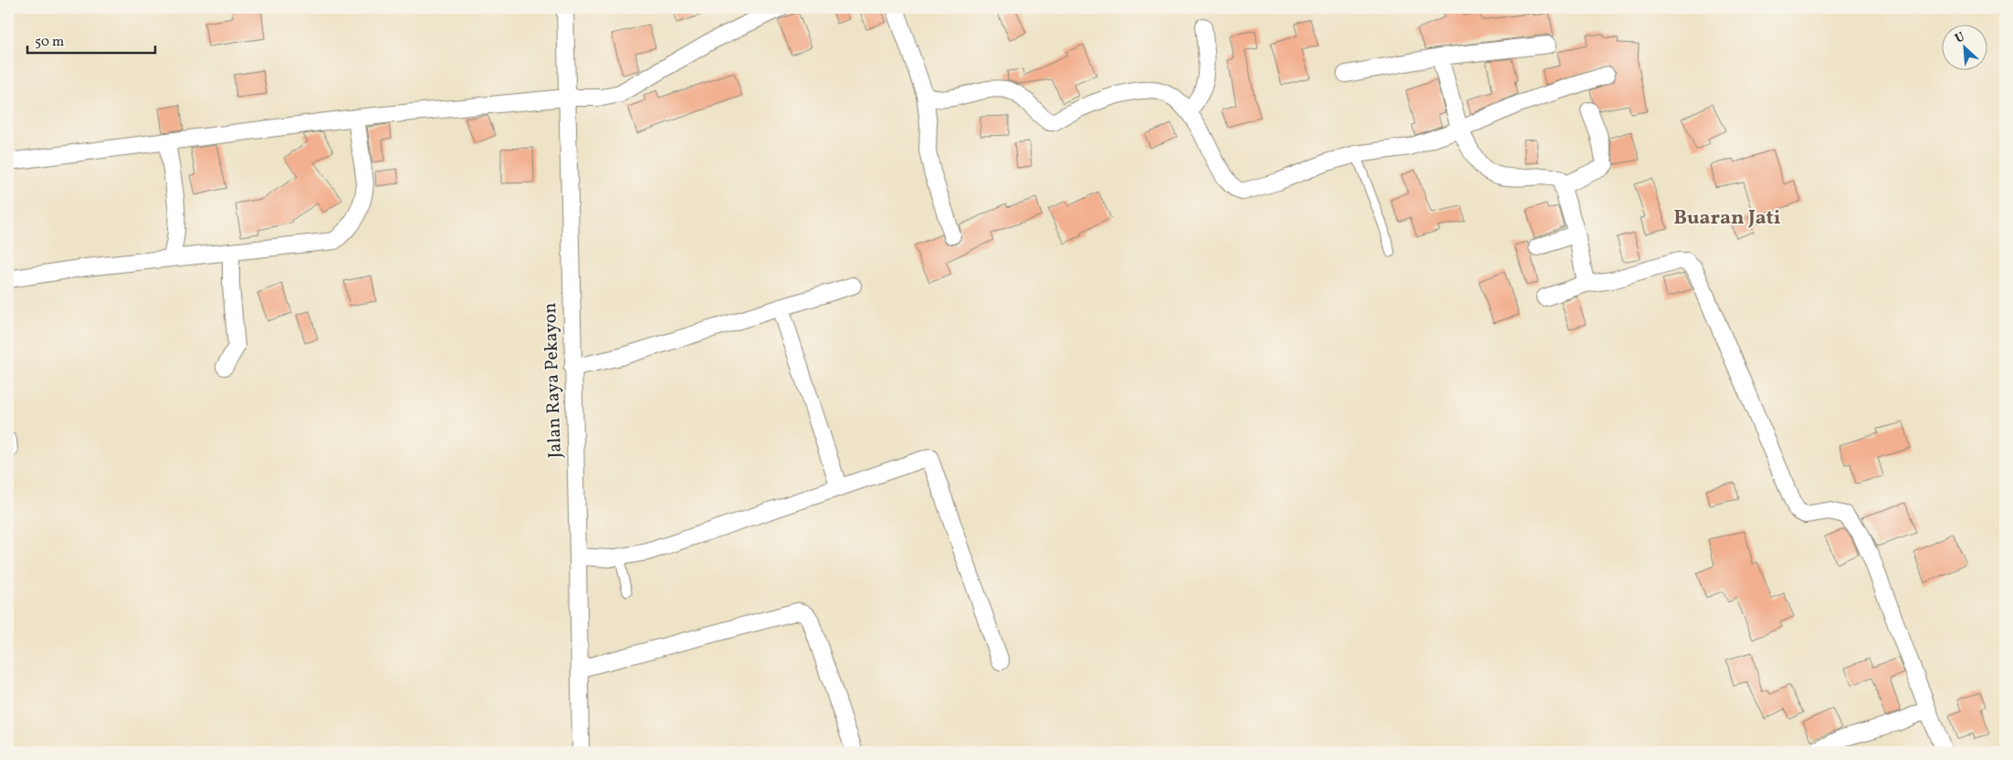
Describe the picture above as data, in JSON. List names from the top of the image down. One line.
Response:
{"streets":{"street":["Jalan Raya Pekayon"]},"districts":["Buaran Jati"],"scale_bar":"50 m","north":"top left"}
